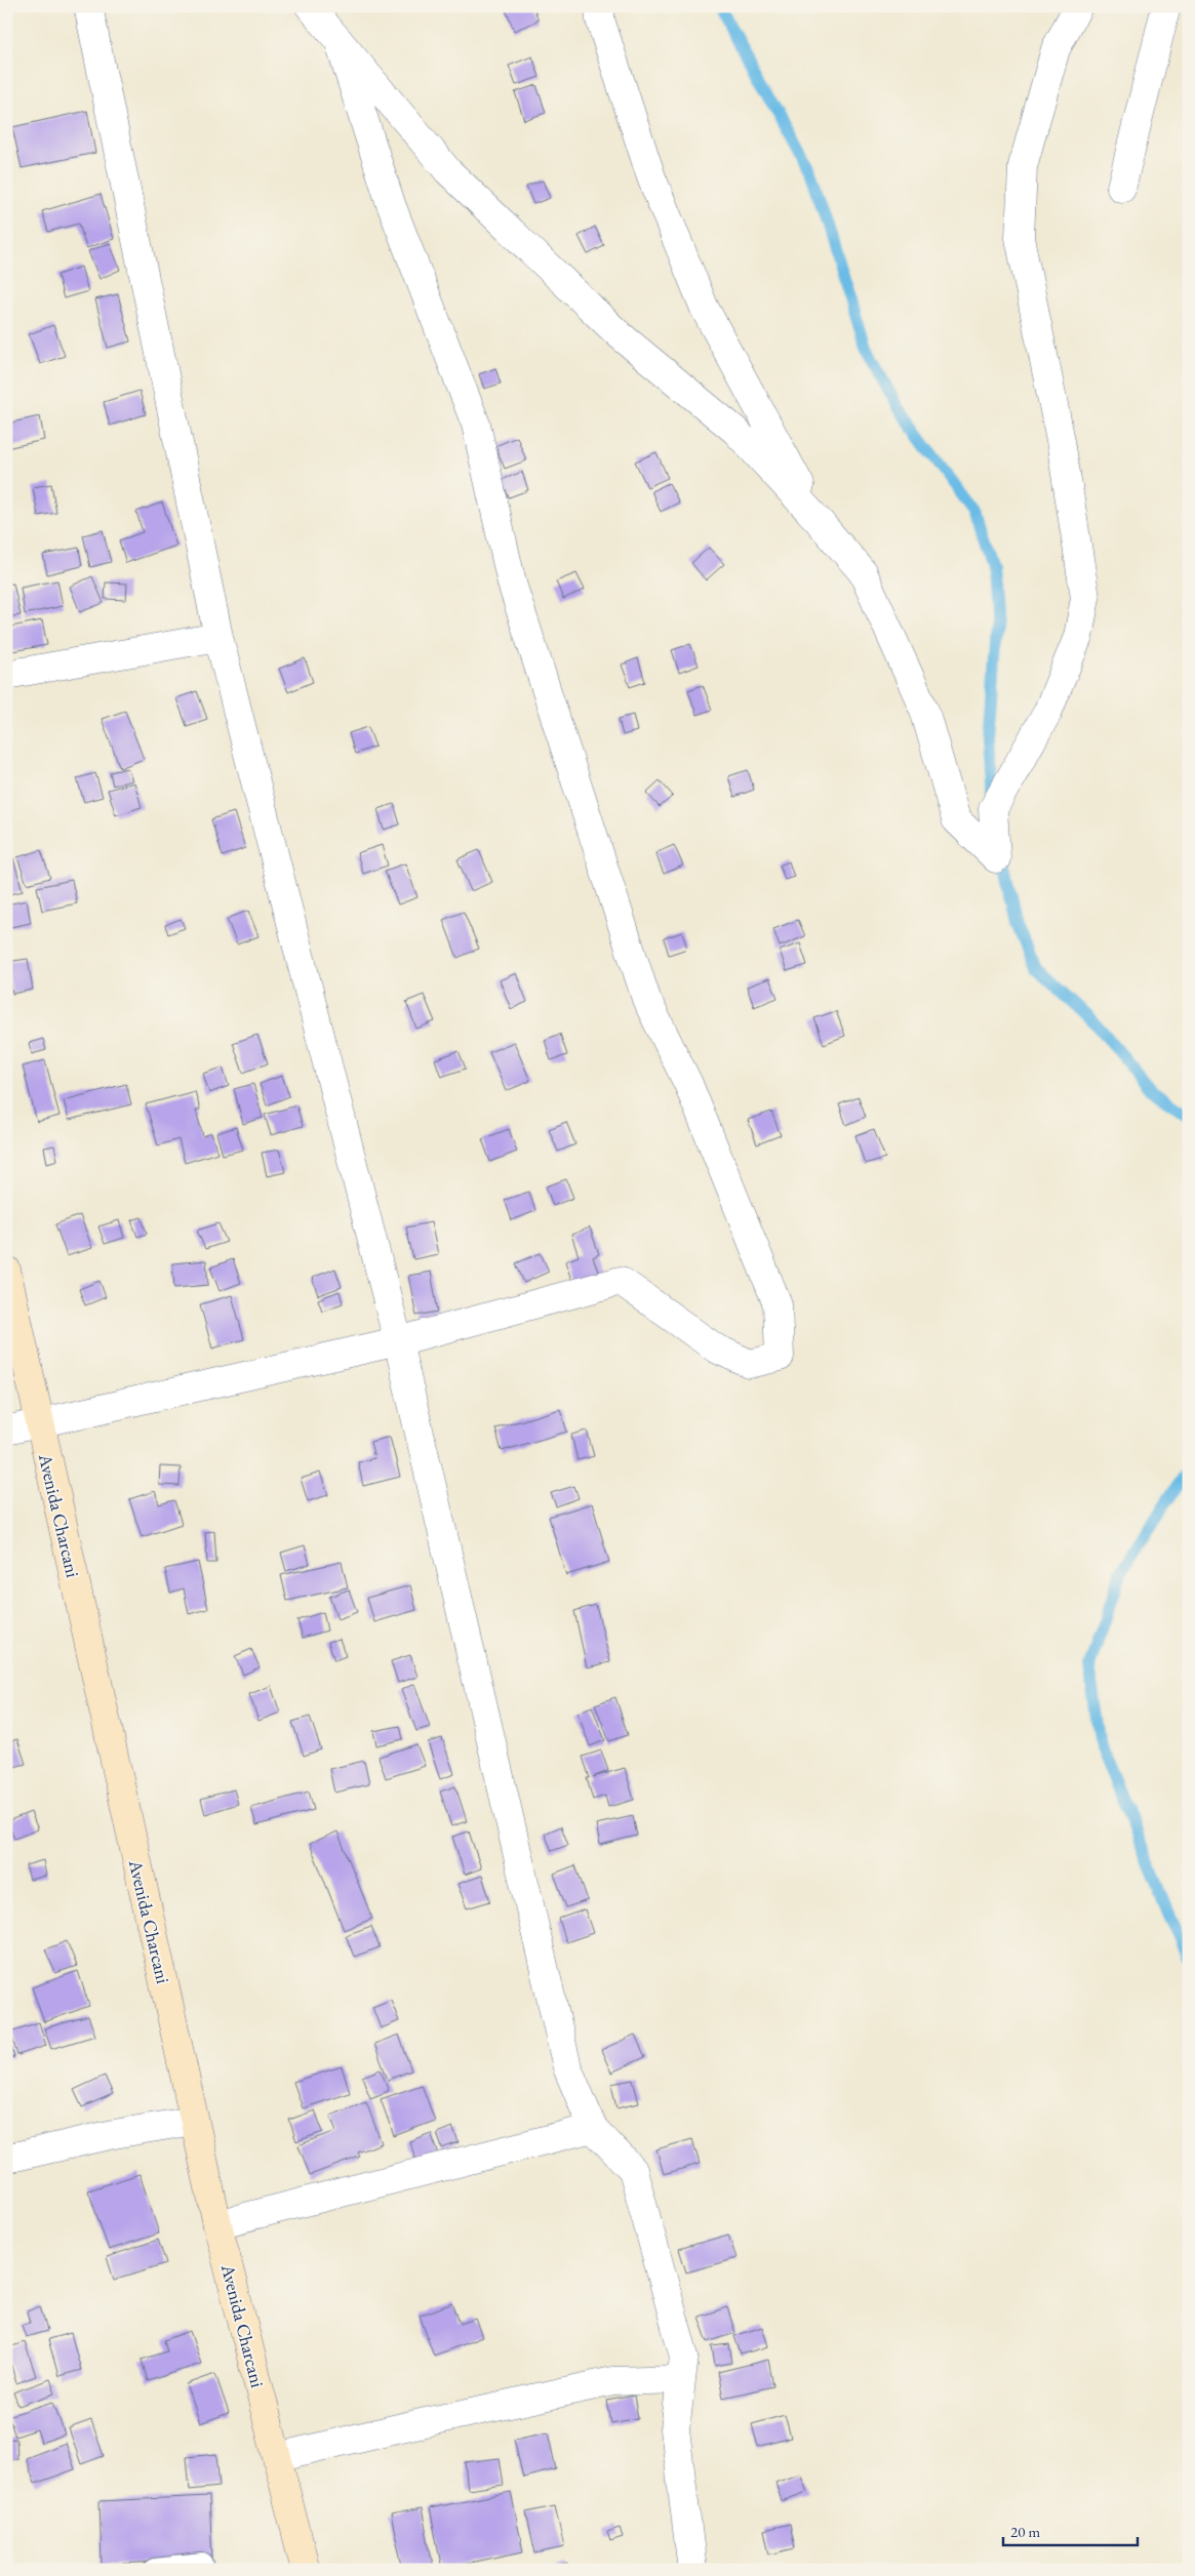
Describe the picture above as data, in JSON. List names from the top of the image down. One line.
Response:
{"streets":{"main road":["Avenida Charcani"]},"scale_bar":"20 m"}
